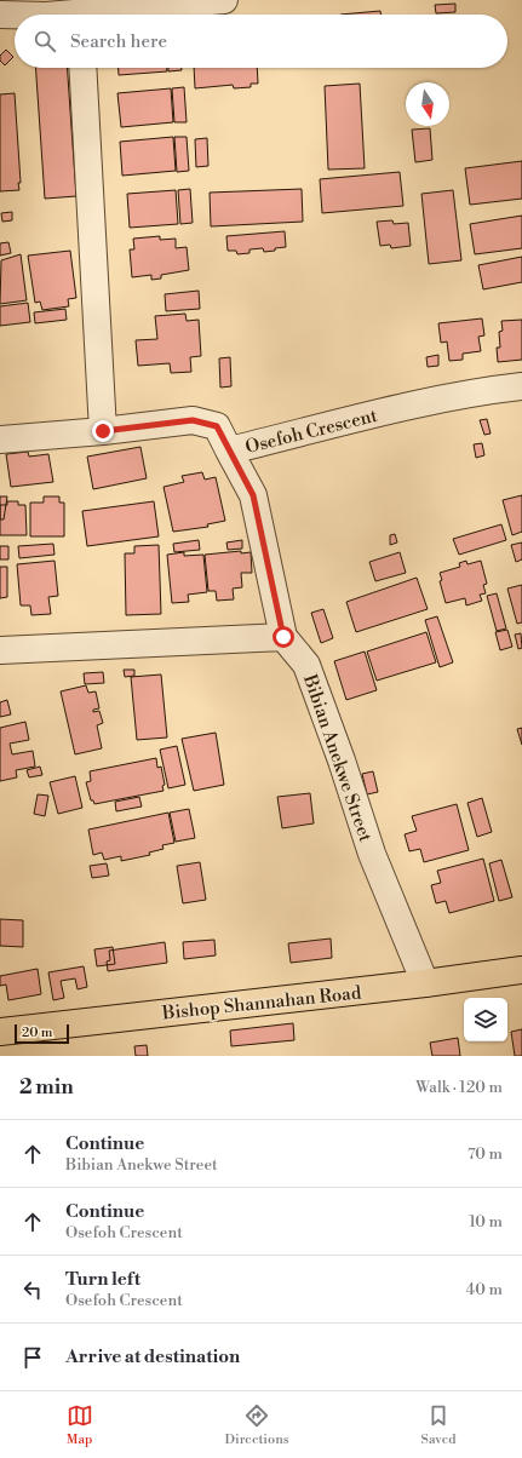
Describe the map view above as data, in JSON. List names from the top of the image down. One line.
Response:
{"streets":{"main road":["Bishop Shannahan Road"],"street":["Osefoh Crescent","Bibian Anekwe Street"]},"crossings":[["Osefoh Crescent","Bibian Anekwe Street"],["Bibian Anekwe Street","Bishop Shannahan Road"]],"scale_bar":"20 m","north":"bottom","page":{"search":"Search here","scale":"20 m","heading":["2 min","Walk · 120 m"],"list":[["Continue","Bibian Anekwe Street","70 m"],["Continue","Osefoh Crescent","10 m"],["Turn left","Osefoh Crescent","40 m"],"Arrive at destination"],"nav":["Map","Directions","Saved"]}}
